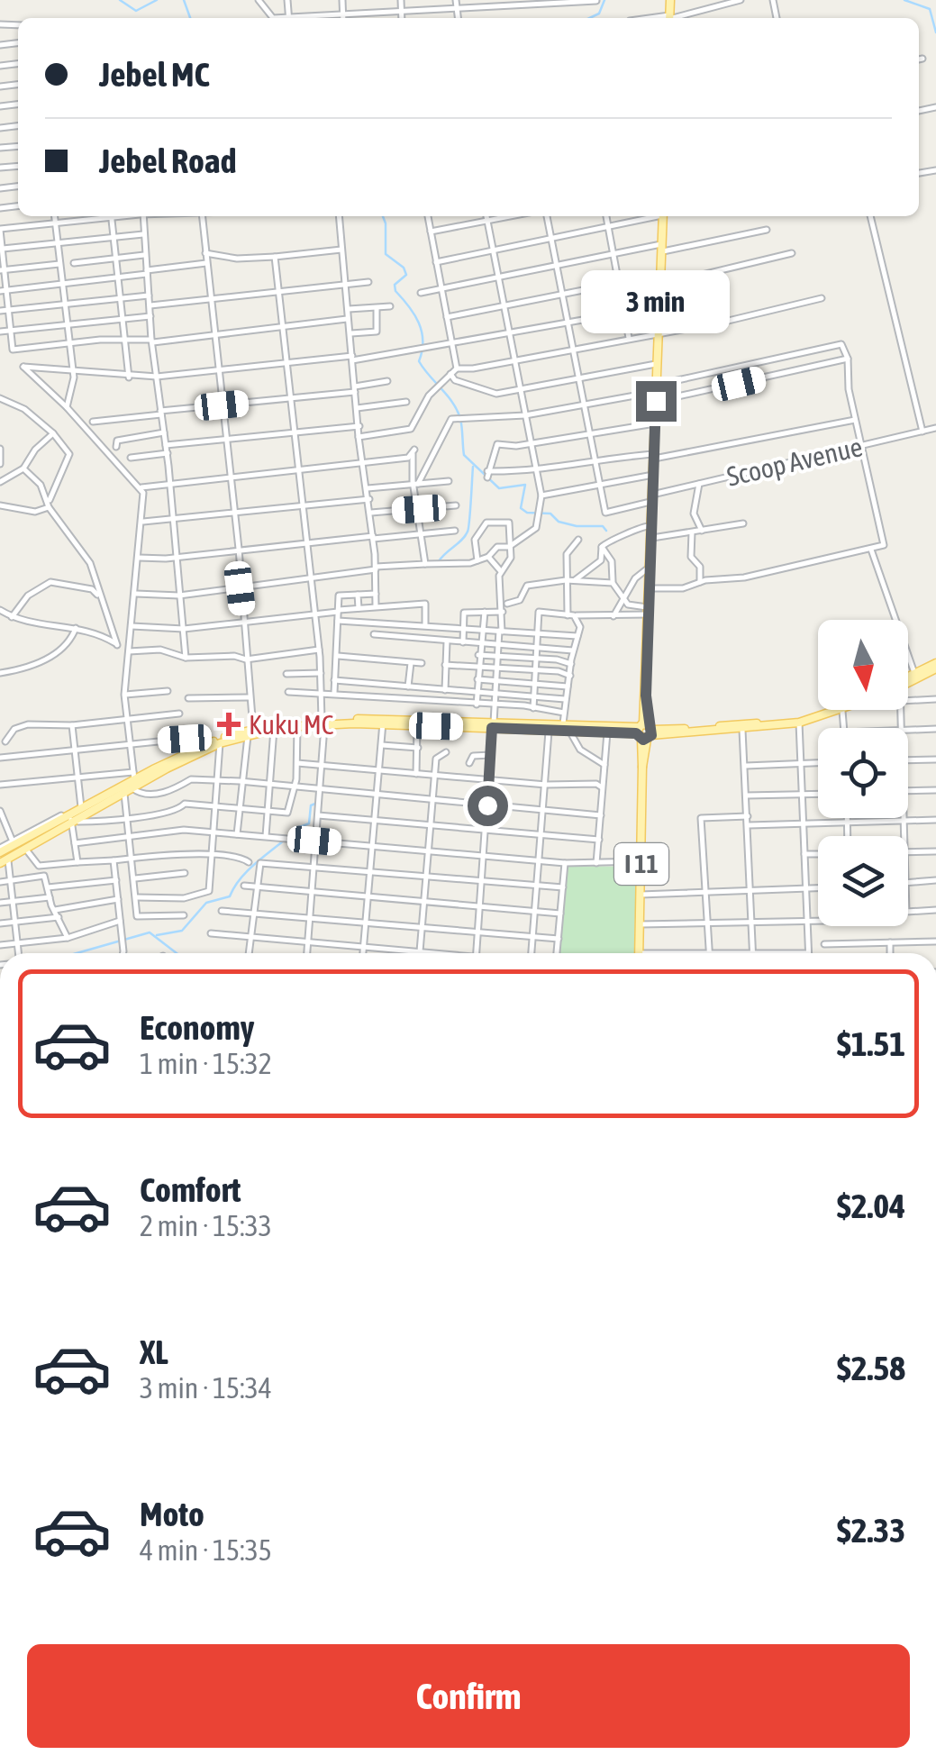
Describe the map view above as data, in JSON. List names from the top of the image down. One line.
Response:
{"streets":{"main road":["I 11"],"street":["Scoop Avenue"]},"places":{"health":["Kuku MC"]},"north":"bottom","page":{"banner":["Jebel MC","Jebel Road"],"bubble":"3 min","list":[{"name":"Economy","note":"1 min · 15:32","value":"$1.51"},{"name":"Comfort","note":"2 min · 15:33","value":"$2.04"},{"name":"XL","note":"3 min · 15:34","value":"$2.58"},{"name":"Moto","note":"4 min · 15:35","value":"$2.33"}],"buttons":"Confirm"}}
